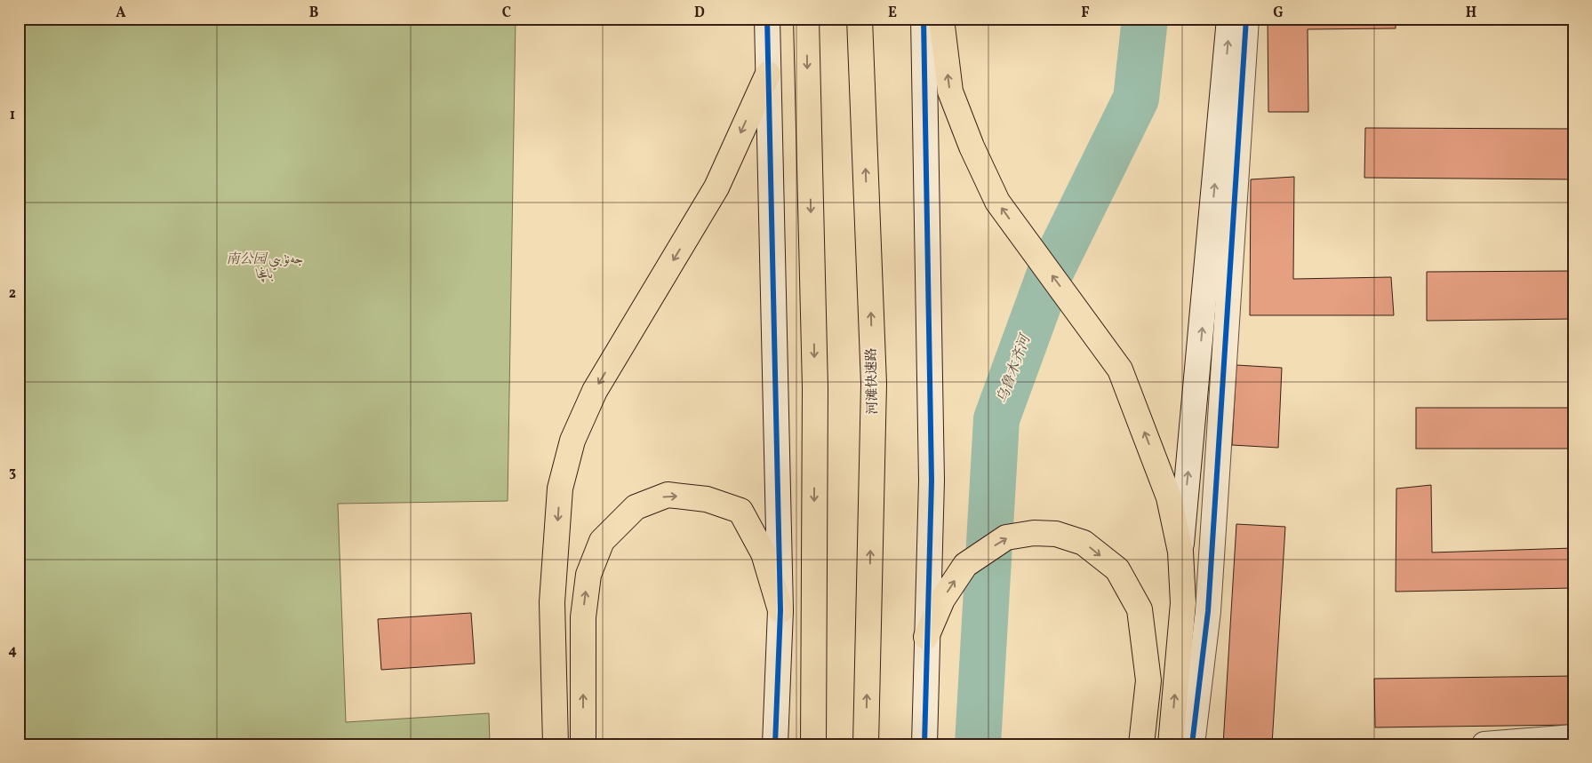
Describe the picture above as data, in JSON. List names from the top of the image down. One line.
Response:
{"streets":{"highway":["河滩快速路"]},"water":["乌鲁木齐河"],"parks":["南公园 جەنۇبىي باغچا"],"grid":{"columns":["A","B","C","D","E","F","G","H"],"rows":["1","2","3","4"]}}
